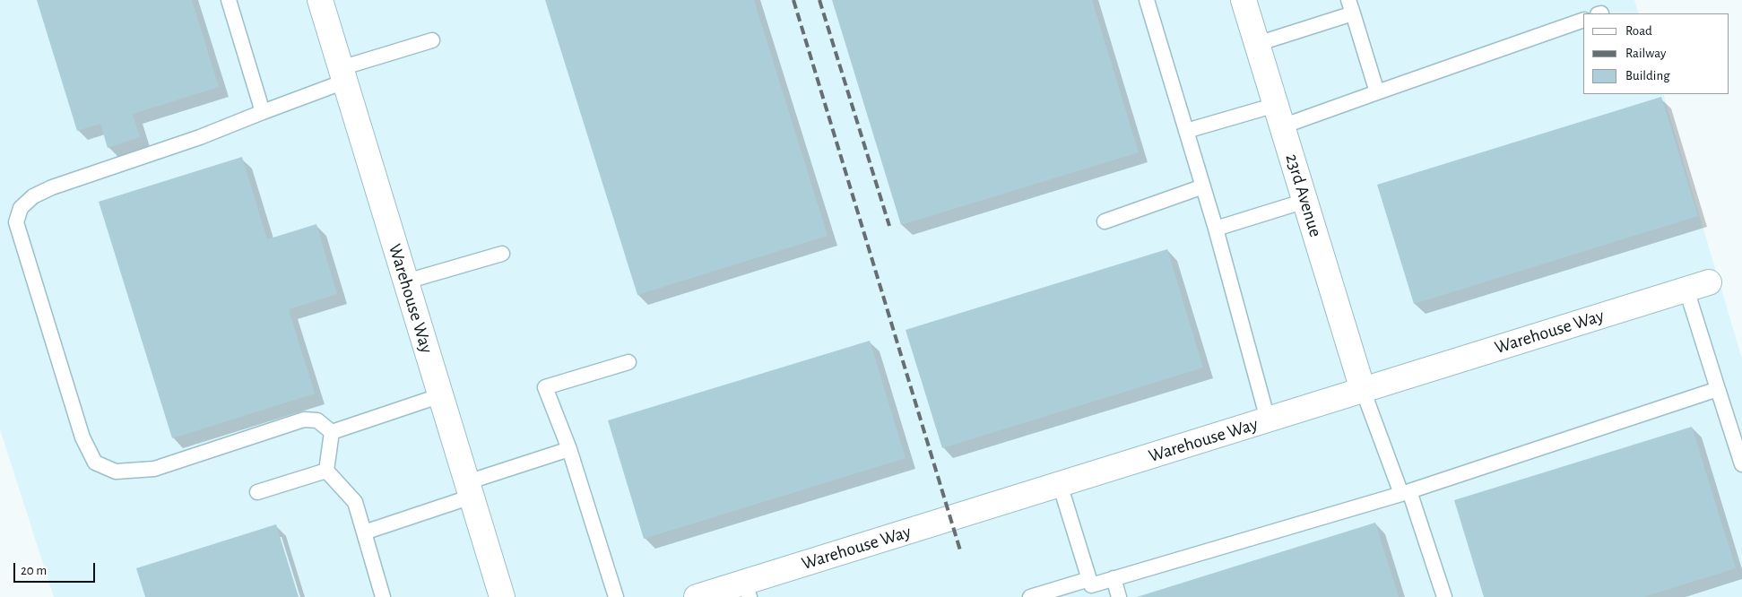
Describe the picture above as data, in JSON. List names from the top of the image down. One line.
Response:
{"streets":{"street":["23rd Avenue","Warehouse Way"]},"crossings":[["23rd Avenue","Warehouse Way"]],"legend":["Road","Railway","Building"],"scale_bar":"20 m"}
